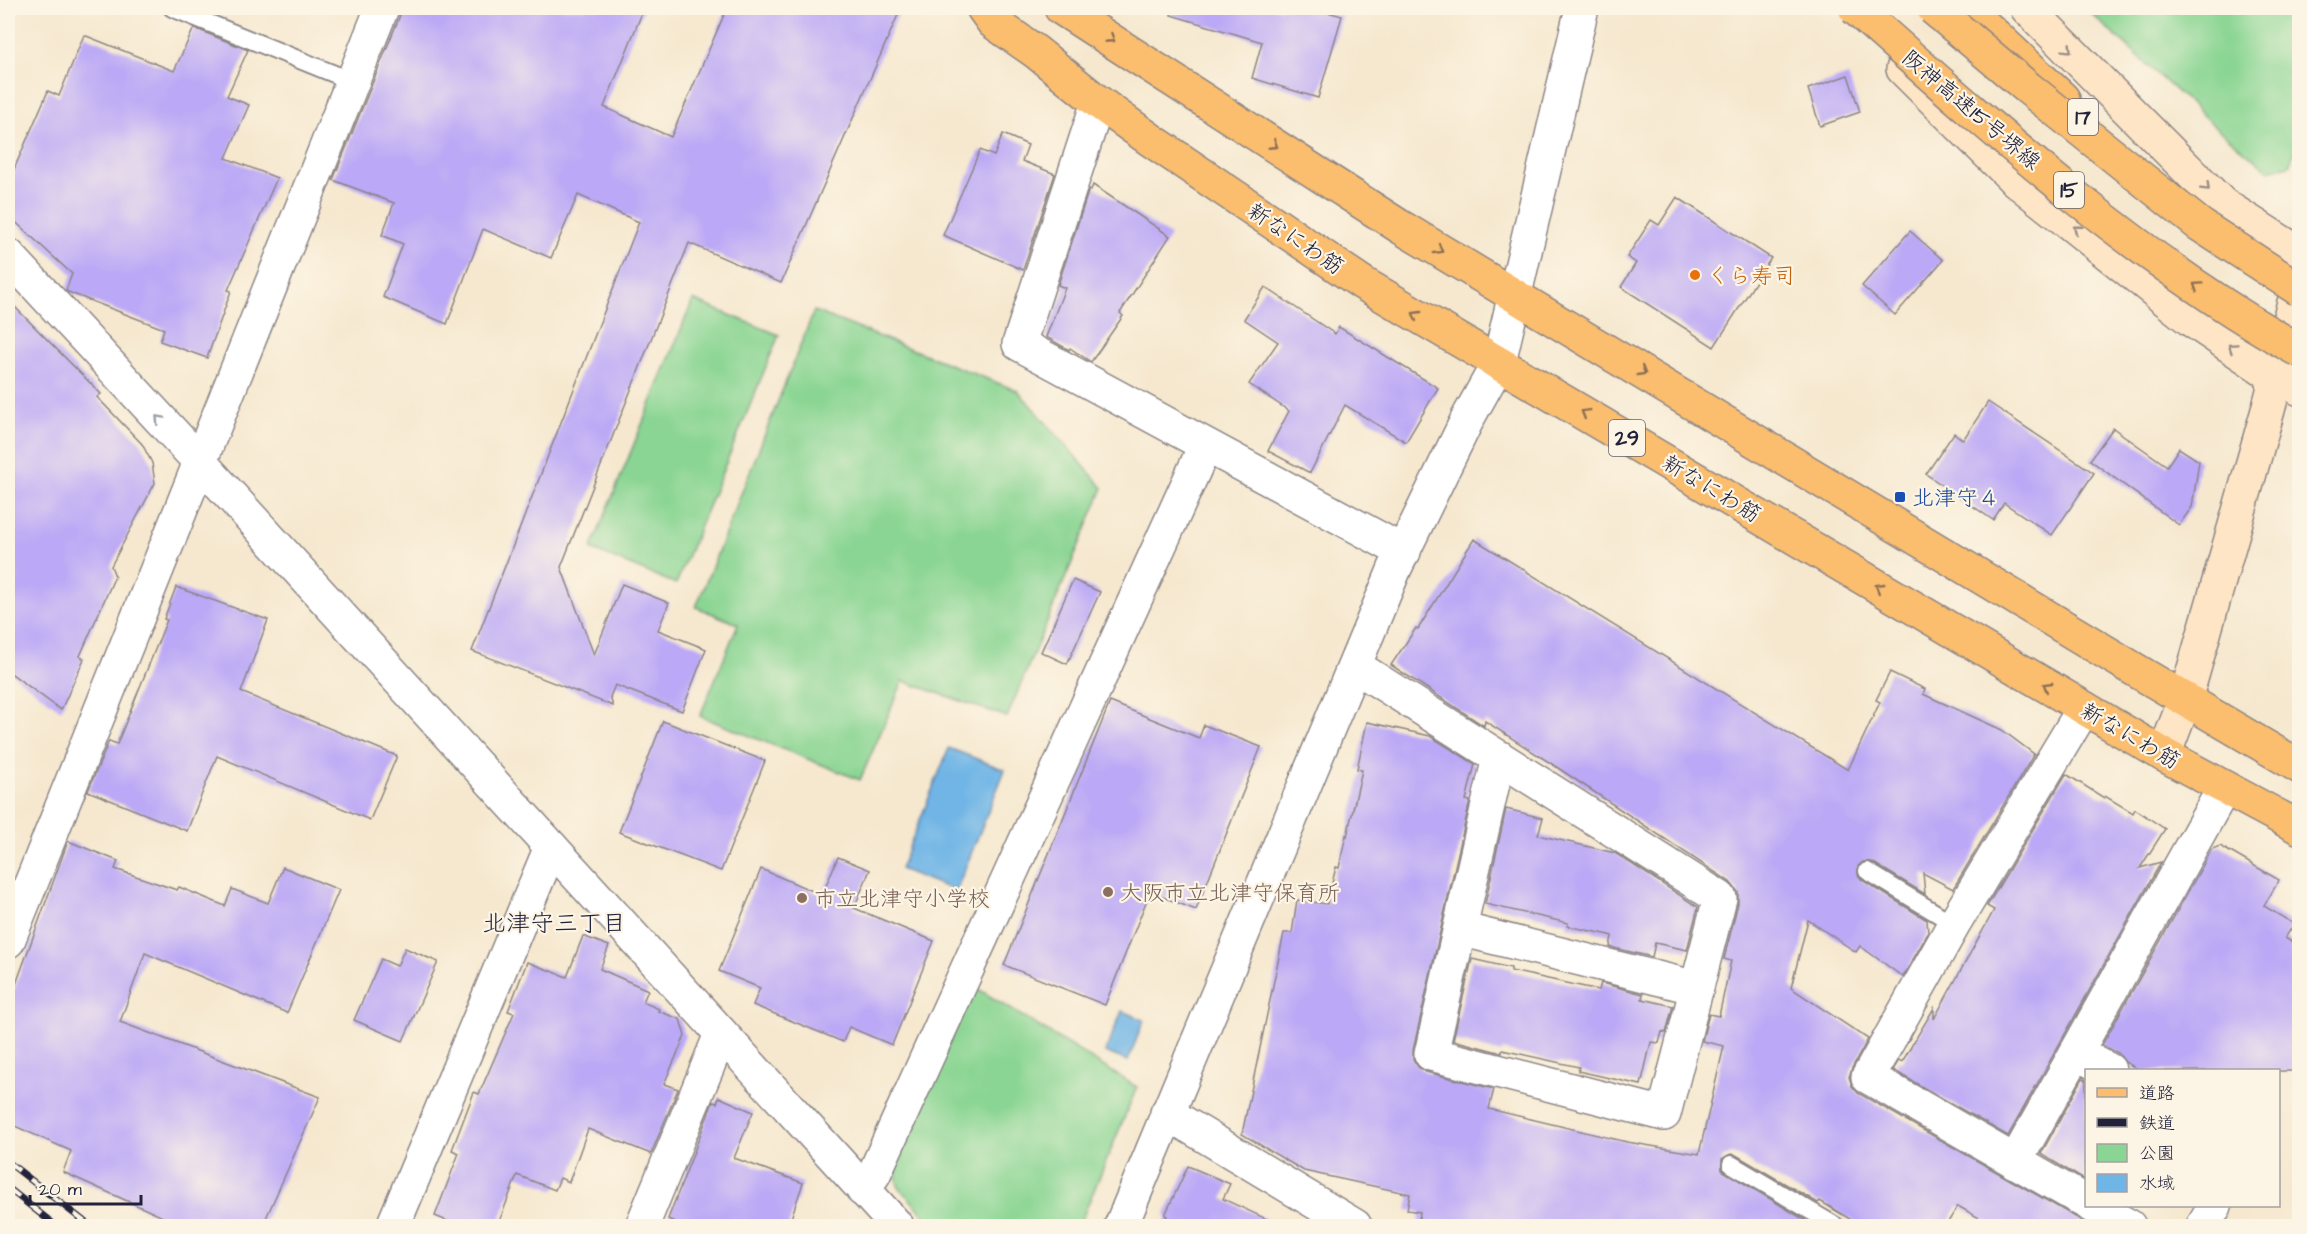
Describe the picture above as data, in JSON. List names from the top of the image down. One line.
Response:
{"streets":{"main road":["阪神高速15号堺線","17","15","新なにわ筋","29"]},"crossings":[["17","15"]],"districts":["北津守三丁目"],"places":{"other":["くら寿司","大阪市立北津守保育所","市立北津守小学校"],"transit":["北津守４"]},"legend":["道路","鉄道","公園","水域"],"scale_bar":"20 m"}
